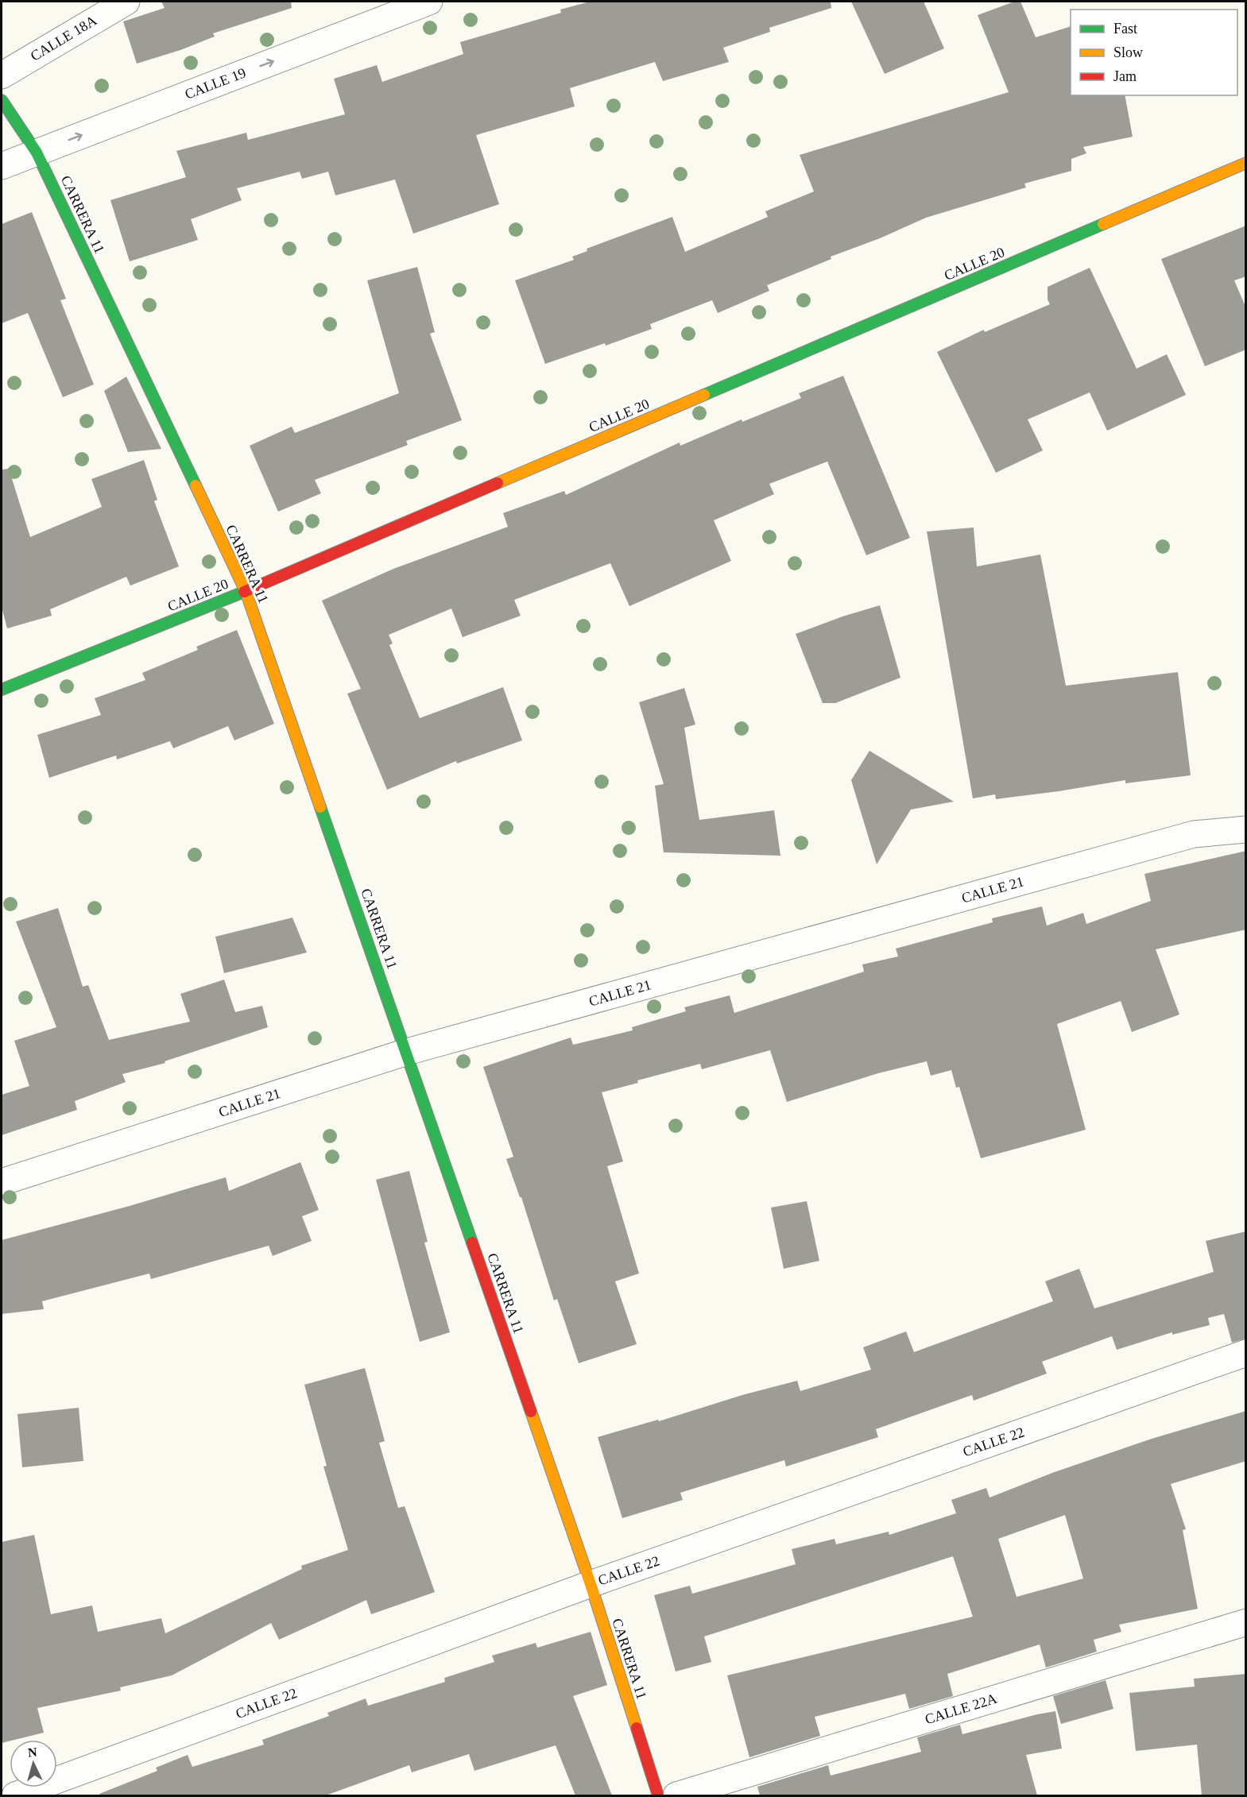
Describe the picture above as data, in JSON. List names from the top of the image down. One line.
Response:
{"streets":{"street":["CALLE 18A","CALLE 19","CARRERA 11","CALLE 20","CALLE 21","CALLE 22","CALLE 22A"]},"crossings":[["CALLE 19","CARRERA 11"],["CARRERA 11","CALLE 20"],["CARRERA 11","CALLE 21"],["CARRERA 11","CALLE 22"]],"one_way":["CALLE 19"],"legend":["Fast","Slow","Jam"],"north":"top"}
